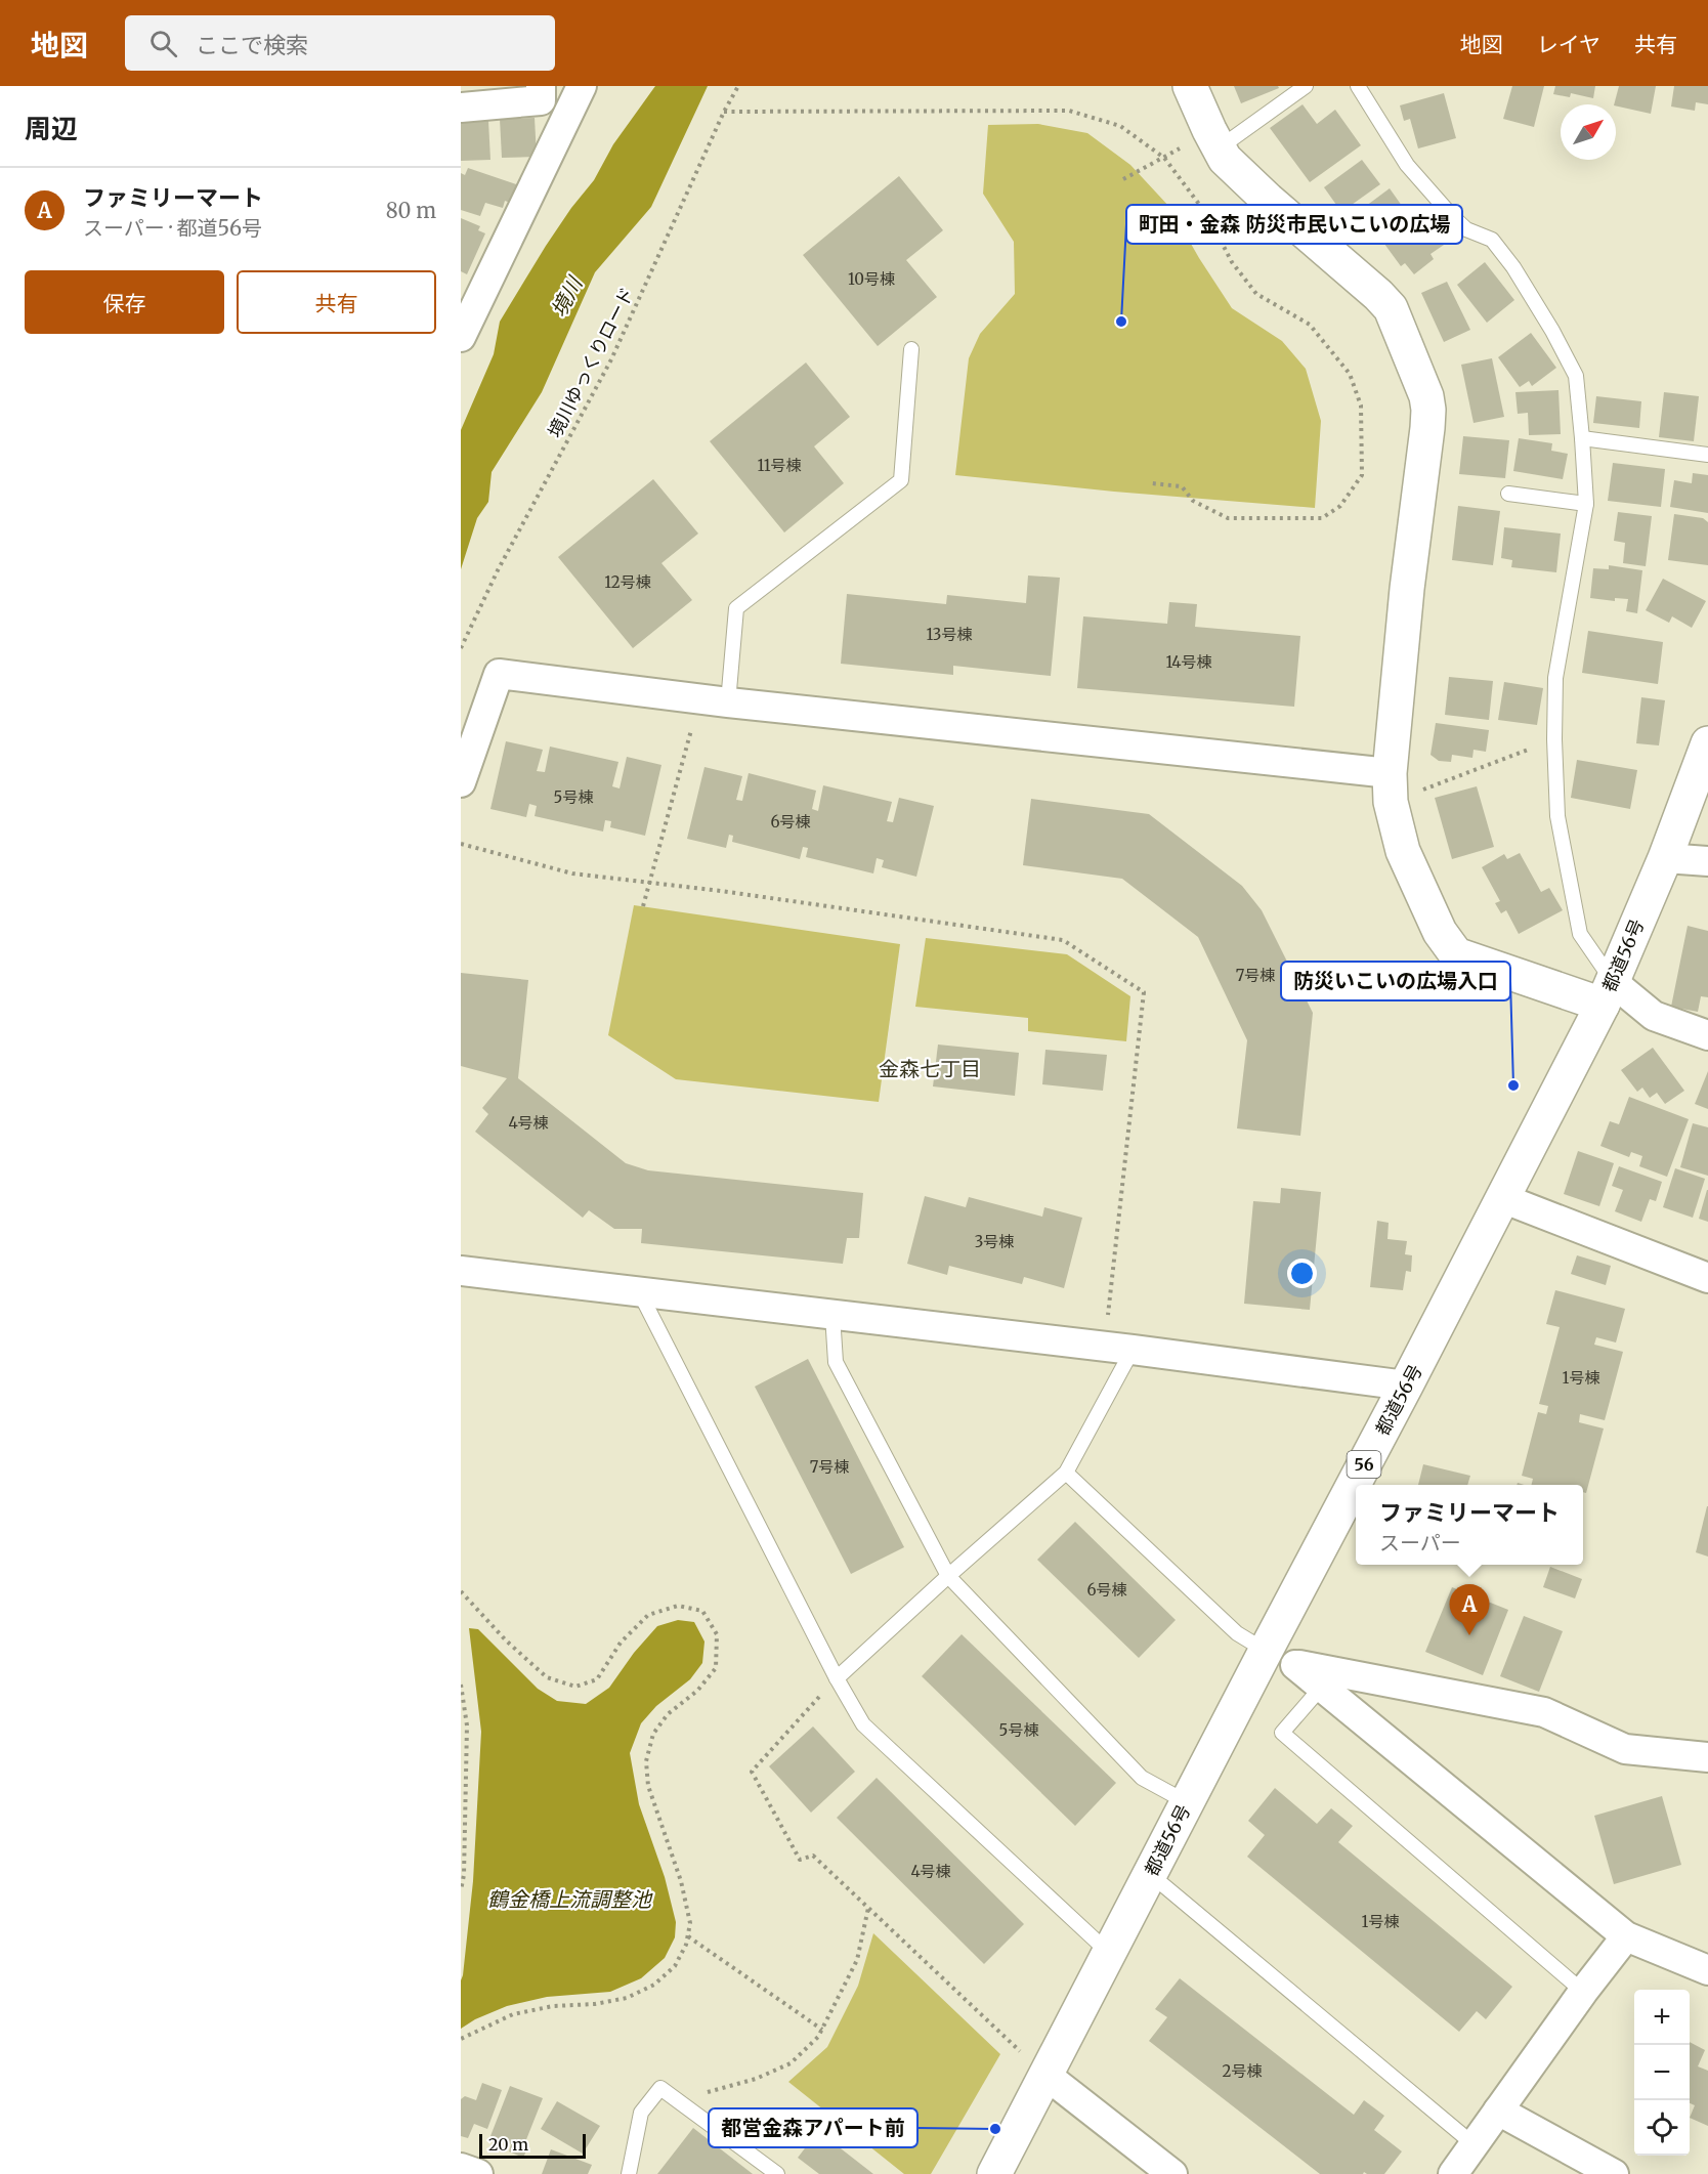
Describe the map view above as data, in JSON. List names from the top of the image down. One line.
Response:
{"streets":{"main road":["都道56号","56"],"path":["境川ゆっくりロード"]},"districts":["金森七丁目"],"water":["境川","鶴金橋上流調整池"],"places":["町田・金森 防災市民いこいの広場","防災いこいの広場入口","都営金森アパート前"],"house_numbers":["10号棟","11号棟","12号棟","13号棟","14号棟","5号棟","6号棟","7号棟","4号棟","3号棟","1号棟","7号棟","6号棟","5号棟","4号棟","1号棟","2号棟"],"scale_bar":"20 m","north":"top right","page":{"header":"地図","search":"ここで検索","nav":["地図","レイヤ","共有"],"heading":"周辺","list":[{"mark":"A","name":"ファミリーマート","note":"スーパー · 都道56号","value":"80 m"}],"buttons":["保存","共有"],"popup":["ファミリーマート","スーパー"],"pins":"A","map_buttons":["+","−"],"scale":"20 m"}}
